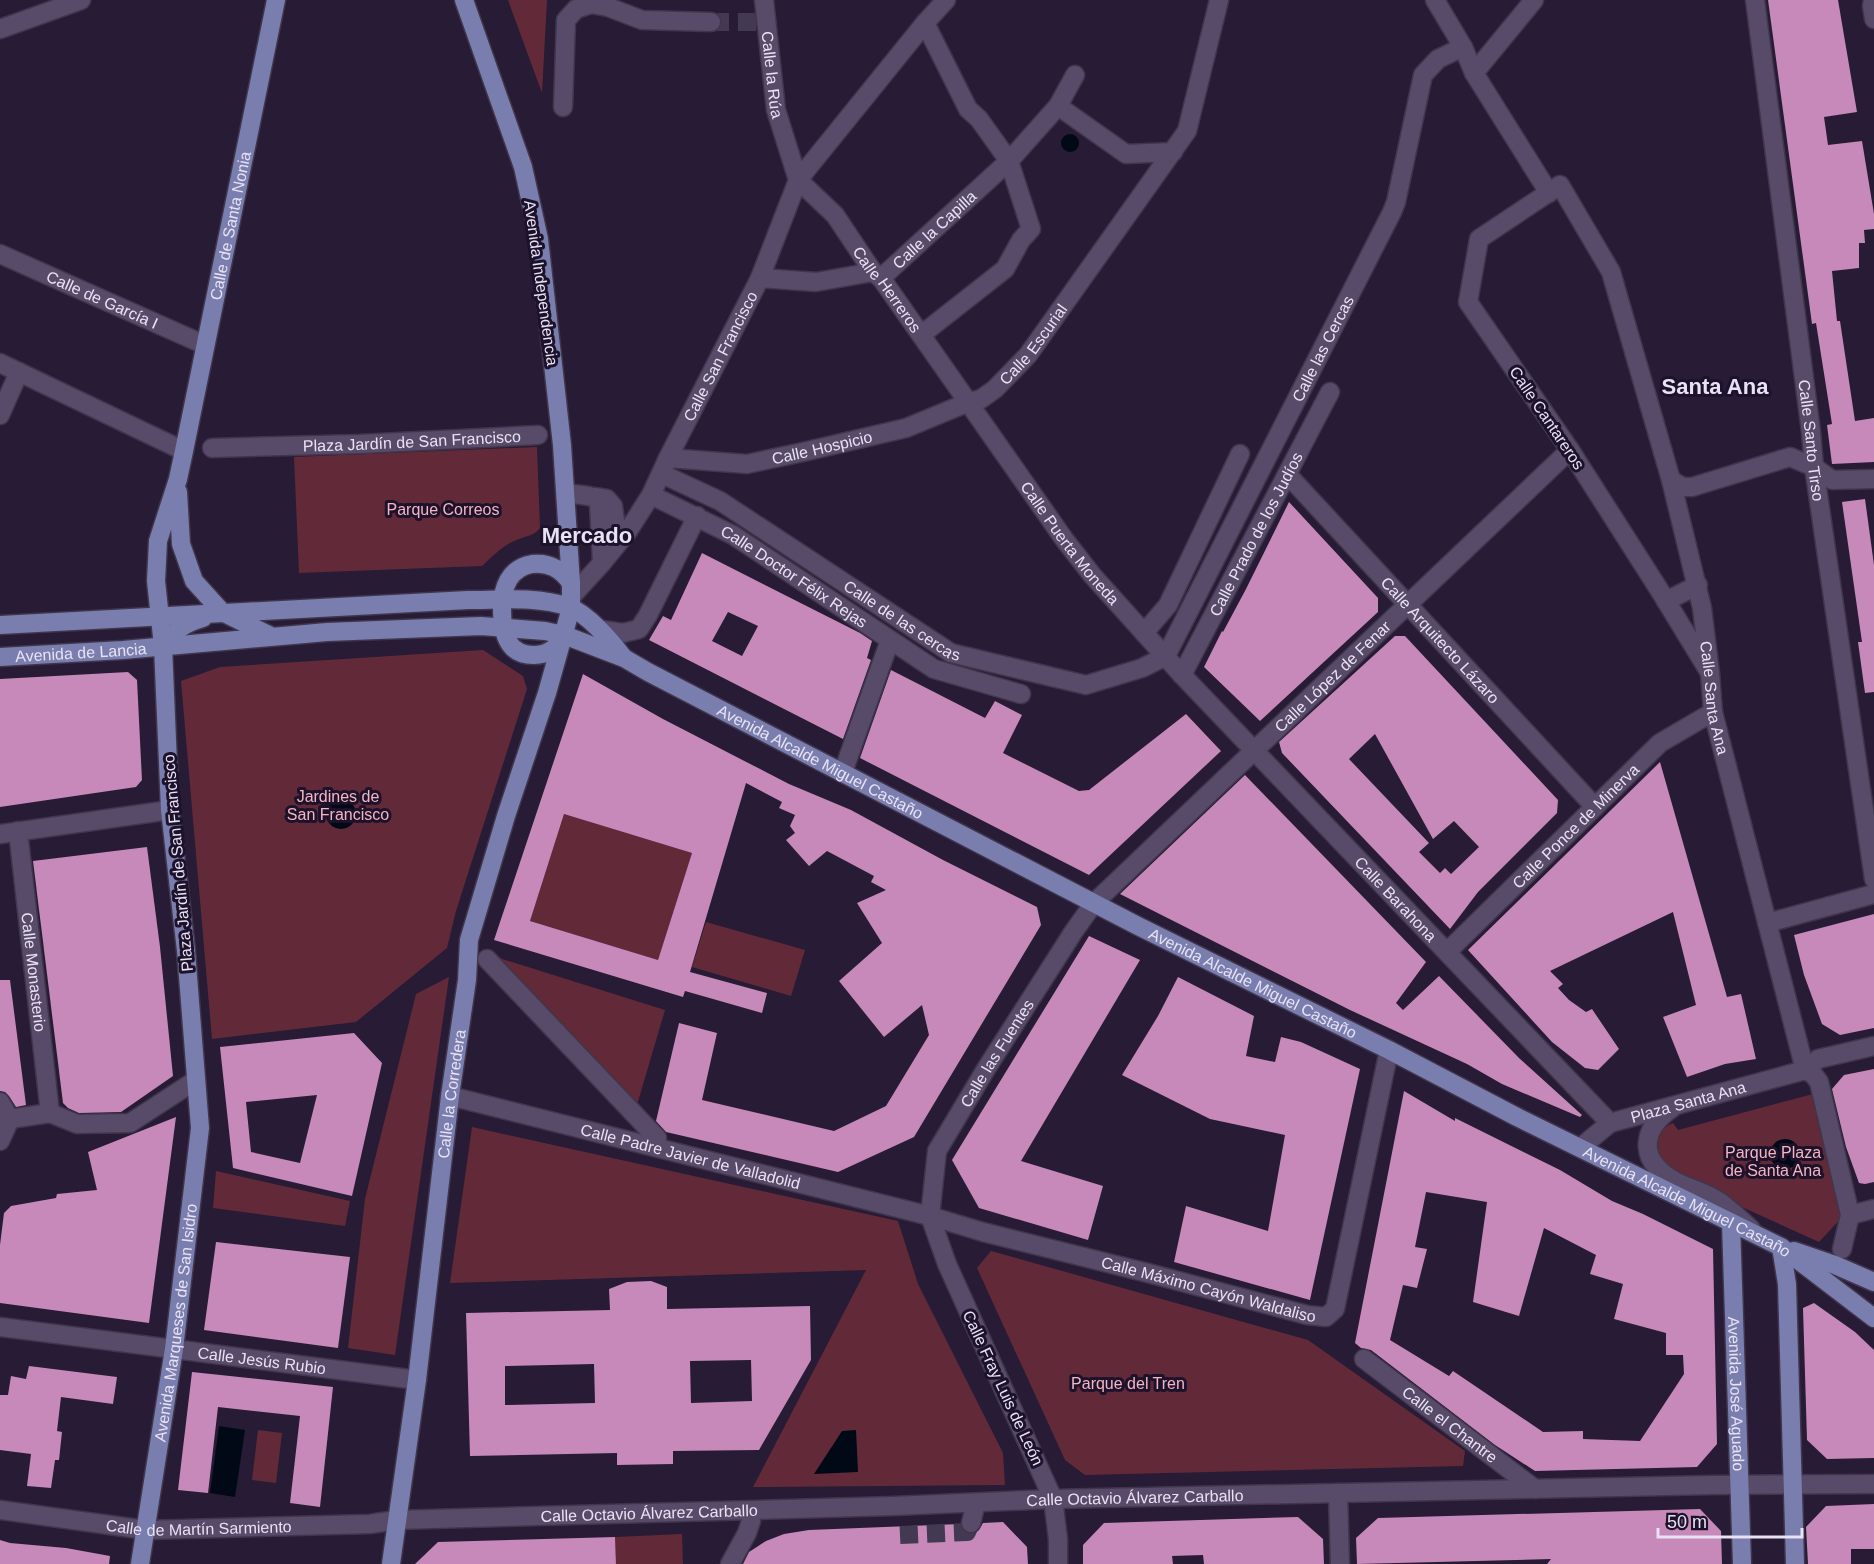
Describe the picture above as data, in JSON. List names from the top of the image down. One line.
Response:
{"streets":{"main road":["Calle de Santa Nonia","Avenida Independencia","Plaza Jardín de San Francisco","Avenida de Lancia","Avenida Alcalde Miguel Castaño","Calle la Corredera","Avenida Marqueses de San Isidro","Avenida José Aguado"],"street":["Calle la Rúa","Calle la Capilla","Calle Herreros","Calle de García I","Calle Escurial","Calle las Cercas","Calle San Francisco","Calle Cantareros","Calle Santo Tirso","Calle Hospicio","Calle Prado de los Judíos","Calle Puerta Moneda","Calle Doctor Félix Rejas","Calle de las cercas","Calle Arquitecto Lázaro","Calle López de Fenar","Calle Santa Ana","Calle Ponce de Minerva","Calle Barahona","Calle Monasterio","Calle las Fuentes","Plaza Santa Ana","Calle Padre Javier de Valladolid","Calle Máximo Cayón Waldaliso","Calle Jesús Rubio","Calle Fray Luis de León","Calle el Chantre","Calle Octavio Álvarez Carballo","Calle de Martín Sarmiento"]},"crossings":[["Calle la Rúa","Calle Herreros"],["Calle la Rúa","Calle San Francisco"],["Calle de Santa Nonia","Calle de García I"],["Calle de Santa Nonia","Plaza Jardín de San Francisco"],["Calle la Capilla","Calle Herreros"],["Calle Herreros","Calle Escurial"],["Calle Herreros","Calle San Francisco"],["Calle Herreros","Calle Hospicio"],["Calle Herreros","Calle Puerta Moneda"],["Calle Escurial","Calle Hospicio"],["Calle Escurial","Calle Puerta Moneda"],["Calle las Cercas","Calle Puerta Moneda"],["Calle las Cercas","Calle de las cercas"],["Calle las Cercas","Calle Santa Ana"],["Calle San Francisco","Calle Hospicio"],["Calle San Francisco","Calle de las cercas"],["Calle Cantareros","Calle López de Fenar"],["Calle Cantareros","Calle Santa Ana"],["Plaza Jardín de San Francisco","Avenida de Lancia"],["Plaza Jardín de San Francisco","Avenida Marqueses de San Isidro"],["Calle Hospicio","Calle Puerta Moneda"],["Calle Hospicio","Calle de las cercas"],["Calle Prado de los Judíos","Calle Puerta Moneda"],["Calle Prado de los Judíos","Calle Arquitecto Lázaro"],["Calle Prado de los Judíos","Calle Barahona"],["Calle Puerta Moneda","Calle de las cercas"],["Calle Puerta Moneda","Calle Barahona"],["Calle Arquitecto Lázaro","Calle López de Fenar"],["Calle Arquitecto Lázaro","Calle Ponce de Minerva"],["Calle López de Fenar","Avenida Alcalde Miguel Castaño"],["Calle López de Fenar","Calle Barahona"],["Calle López de Fenar","Calle las Fuentes"],["Calle Santa Ana","Calle Ponce de Minerva"],["Calle Santa Ana","Plaza Santa Ana"],["Avenida Alcalde Miguel Castaño","Calle las Fuentes"],["Avenida Alcalde Miguel Castaño","Plaza Santa Ana"],["Avenida Alcalde Miguel Castaño","Calle Máximo Cayón Waldaliso"],["Avenida Alcalde Miguel Castaño","Avenida José Aguado"],["Calle Ponce de Minerva","Calle Barahona"],["Calle Barahona","Plaza Santa Ana"],["Calle las Fuentes","Calle Padre Javier de Valladolid"],["Calle las Fuentes","Calle Máximo Cayón Waldaliso"],["Calle las Fuentes","Calle Fray Luis de León"],["Calle la Corredera","Calle Padre Javier de Valladolid"],["Calle la Corredera","Calle Jesús Rubio"],["Calle la Corredera","Calle Octavio Álvarez Carballo"],["Calle la Corredera","Calle de Martín Sarmiento"],["Calle Padre Javier de Valladolid","Calle Máximo Cayón Waldaliso"],["Calle Padre Javier de Valladolid","Calle Fray Luis de León"],["Calle Máximo Cayón Waldaliso","Calle Fray Luis de León"],["Avenida Marqueses de San Isidro","Calle Jesús Rubio"],["Avenida Marqueses de San Isidro","Calle de Martín Sarmiento"],["Calle Fray Luis de León","Calle Octavio Álvarez Carballo"],["Avenida José Aguado","Calle Octavio Álvarez Carballo"],["Calle el Chantre","Calle Octavio Álvarez Carballo"],["Calle Octavio Álvarez Carballo","Calle de Martín Sarmiento"]],"districts":["Santa Ana","Mercado"],"parks":["Parque Correos","Jardines de San Francisco","Parque Plaza de Santa Ana","Parque del Tren"],"scale_bar":"50 m"}
